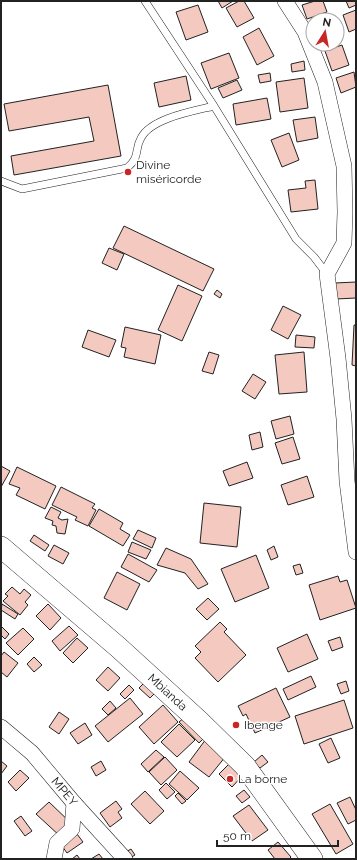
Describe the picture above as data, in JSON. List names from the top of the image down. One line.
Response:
{"streets":{"street":["Mbianda","MPEY"]},"places":["Divine miséricorde","Ibenge","La borne"],"scale_bar":"50 m","north":"top"}
